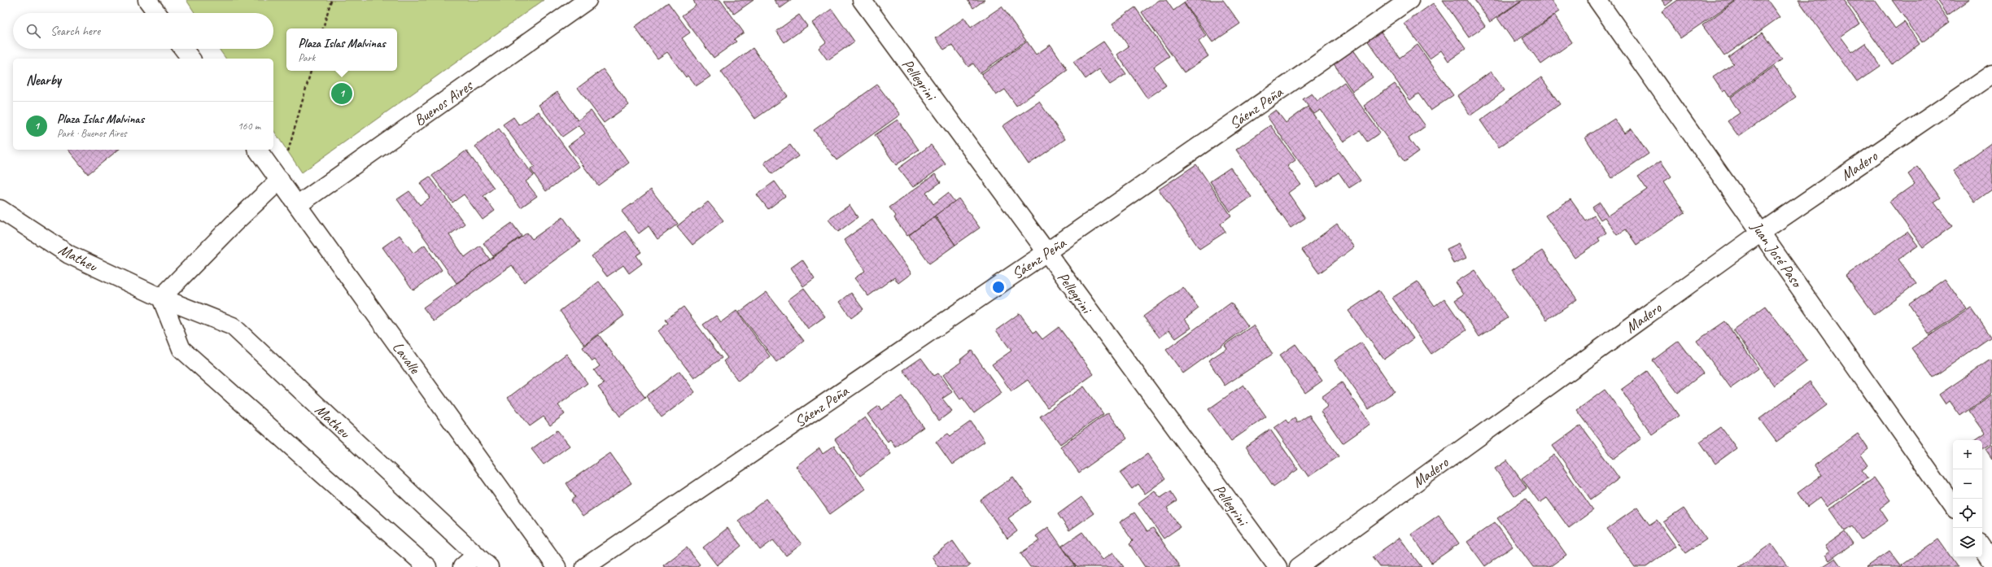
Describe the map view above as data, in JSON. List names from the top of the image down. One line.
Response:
{"streets":{"street":["Pellegrini","Buenos Aires","Sáenz Peña","Madero","Juan José Paso","Matheu","Lavalle"]},"crossings":[["Pellegrini","Sáenz Peña"],["Buenos Aires","Lavalle"],["Madero","Juan José Paso"]],"page":{"search":"Search here","popup":["Plaza Islas Malvinas","Park"],"heading":"Nearby","pins":"1","list":[{"mark":"1","name":"Plaza Islas Malvinas","note":"Park · Buenos Aires","value":"160 m"}],"map_buttons":["+","−"]}}
